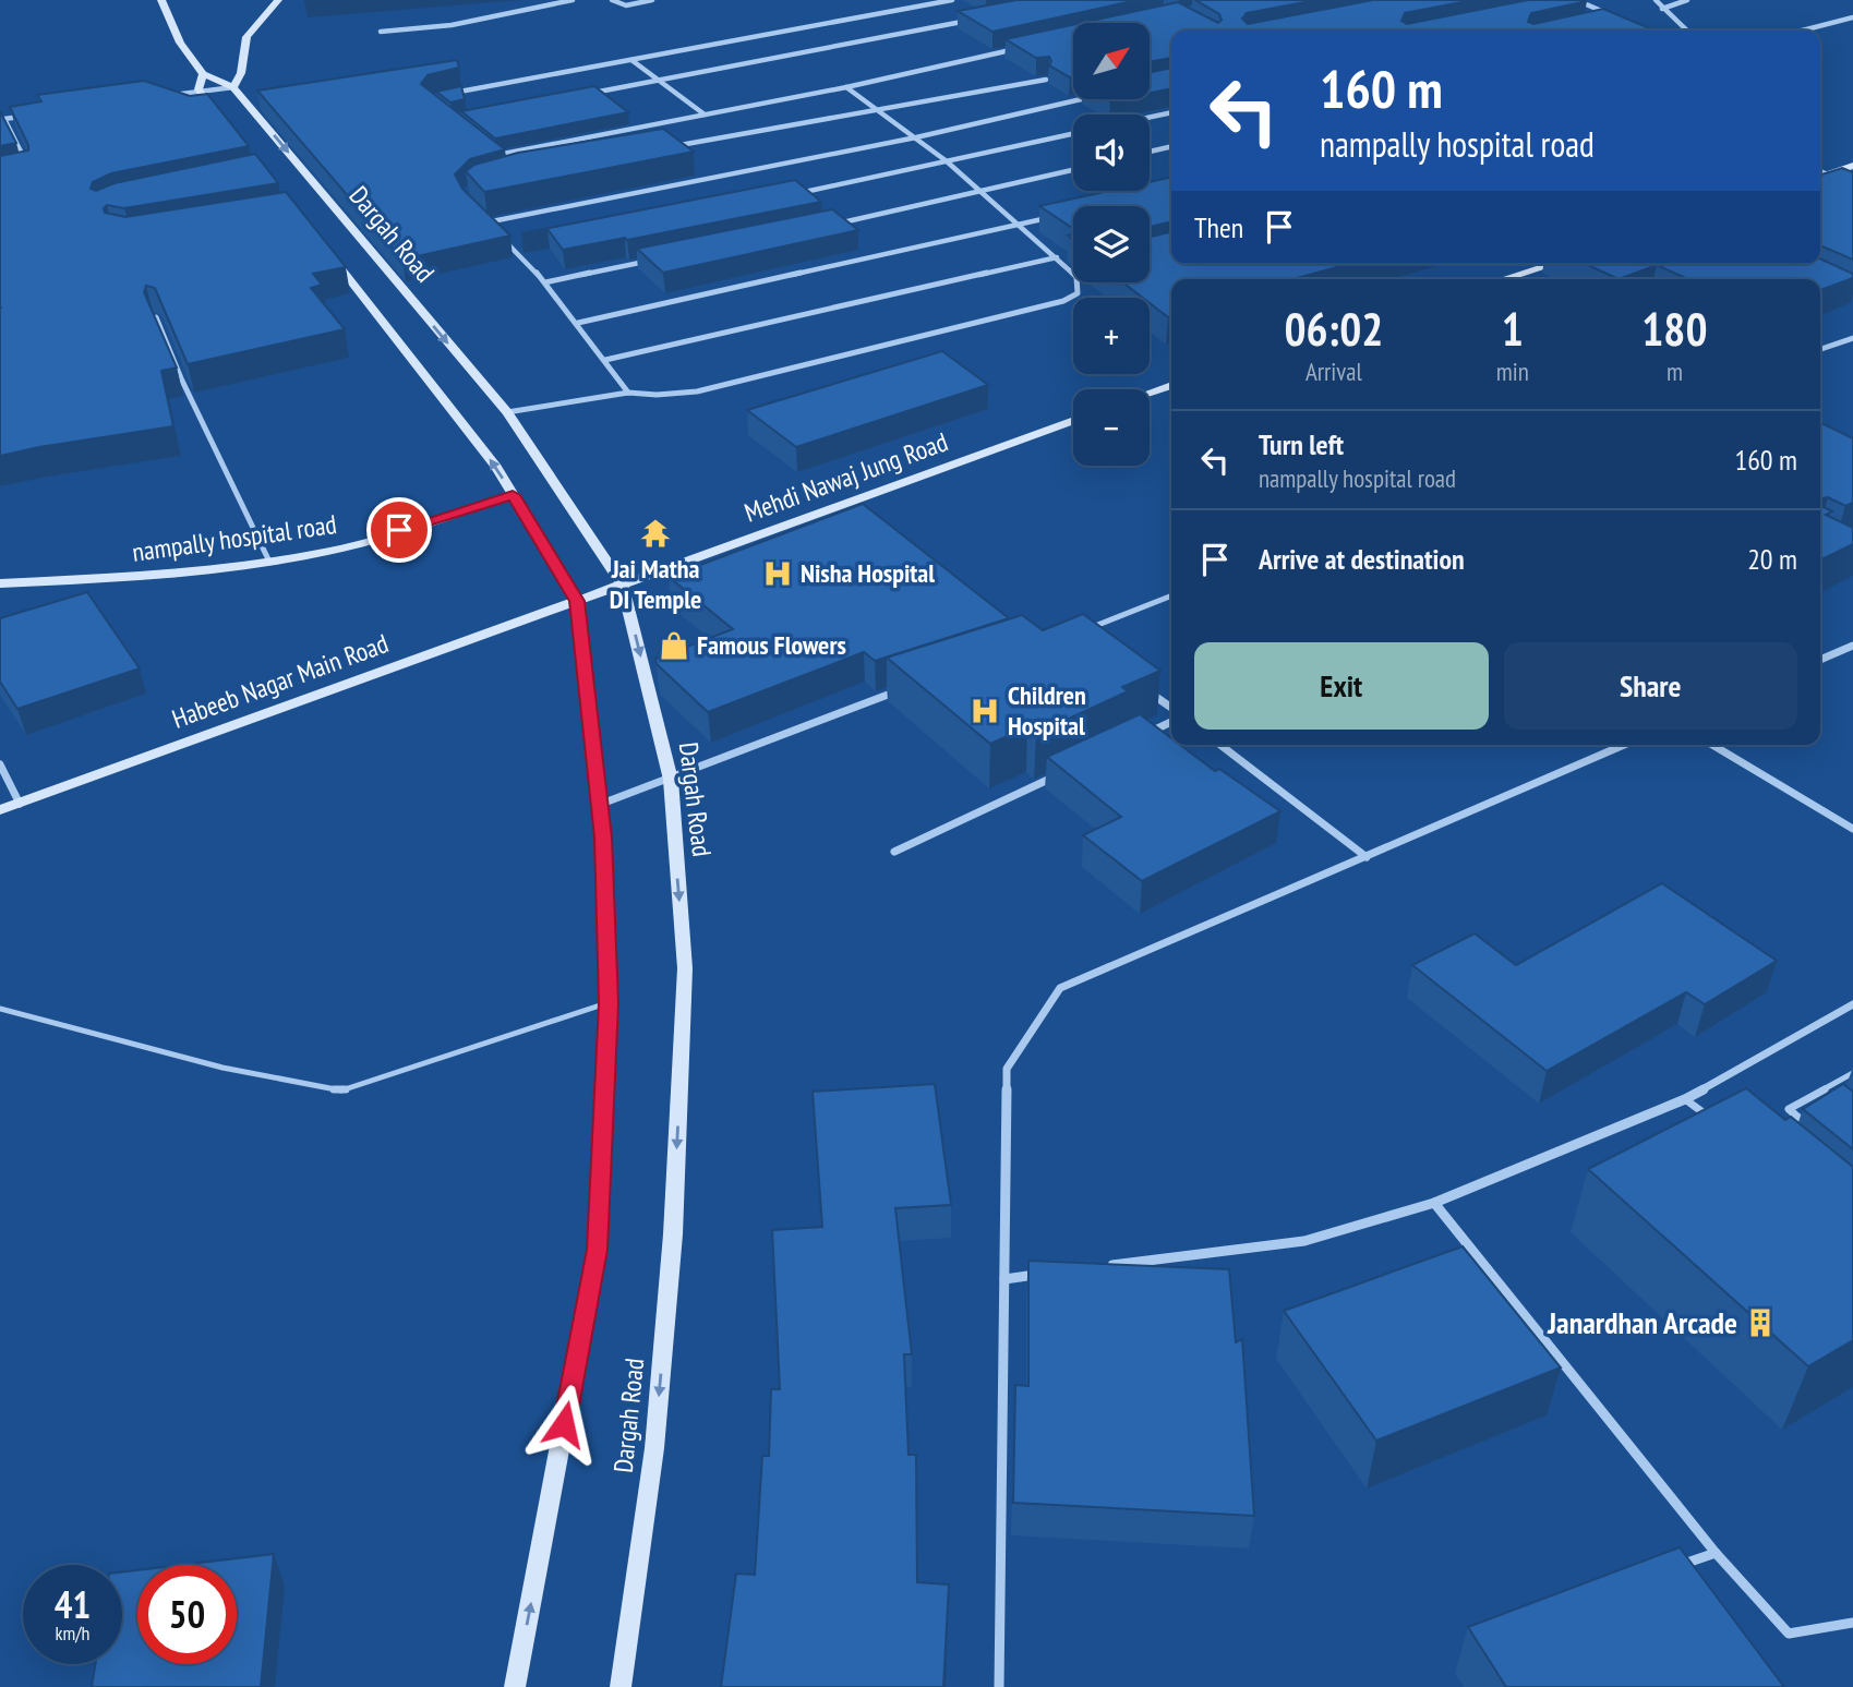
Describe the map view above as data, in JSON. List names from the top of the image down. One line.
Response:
{"streets":{"main road":["Dargah Road","Mehdi Nawaj Jung Road","nampally hospital road","Habeeb Nagar Main Road"]},"crossings":[["Dargah Road","Mehdi Nawaj Jung Road"],["Mehdi Nawaj Jung Road","Habeeb Nagar Main Road"]],"places":{"temple":["Jai Matha DI Temple"],"hospital":["Nisha Hospital","Children Hospital"],"shop":["Famous Flowers"],"building":["Janardhan Arcade"]},"north":"top right","page":{"map_buttons":["+","−"],"turn":["160 m","nampally hospital road"],"then":"Then","eta":["06:02","Arrival","1","min","180","m"],"list":[{"name":"Turn left","note":"nampally hospital road","value":"160 m"},{"name":"Arrive at destination","value":"20 m"}],"buttons":["Exit","Share"],"speed":"41 km/h","limit":"50"}}
